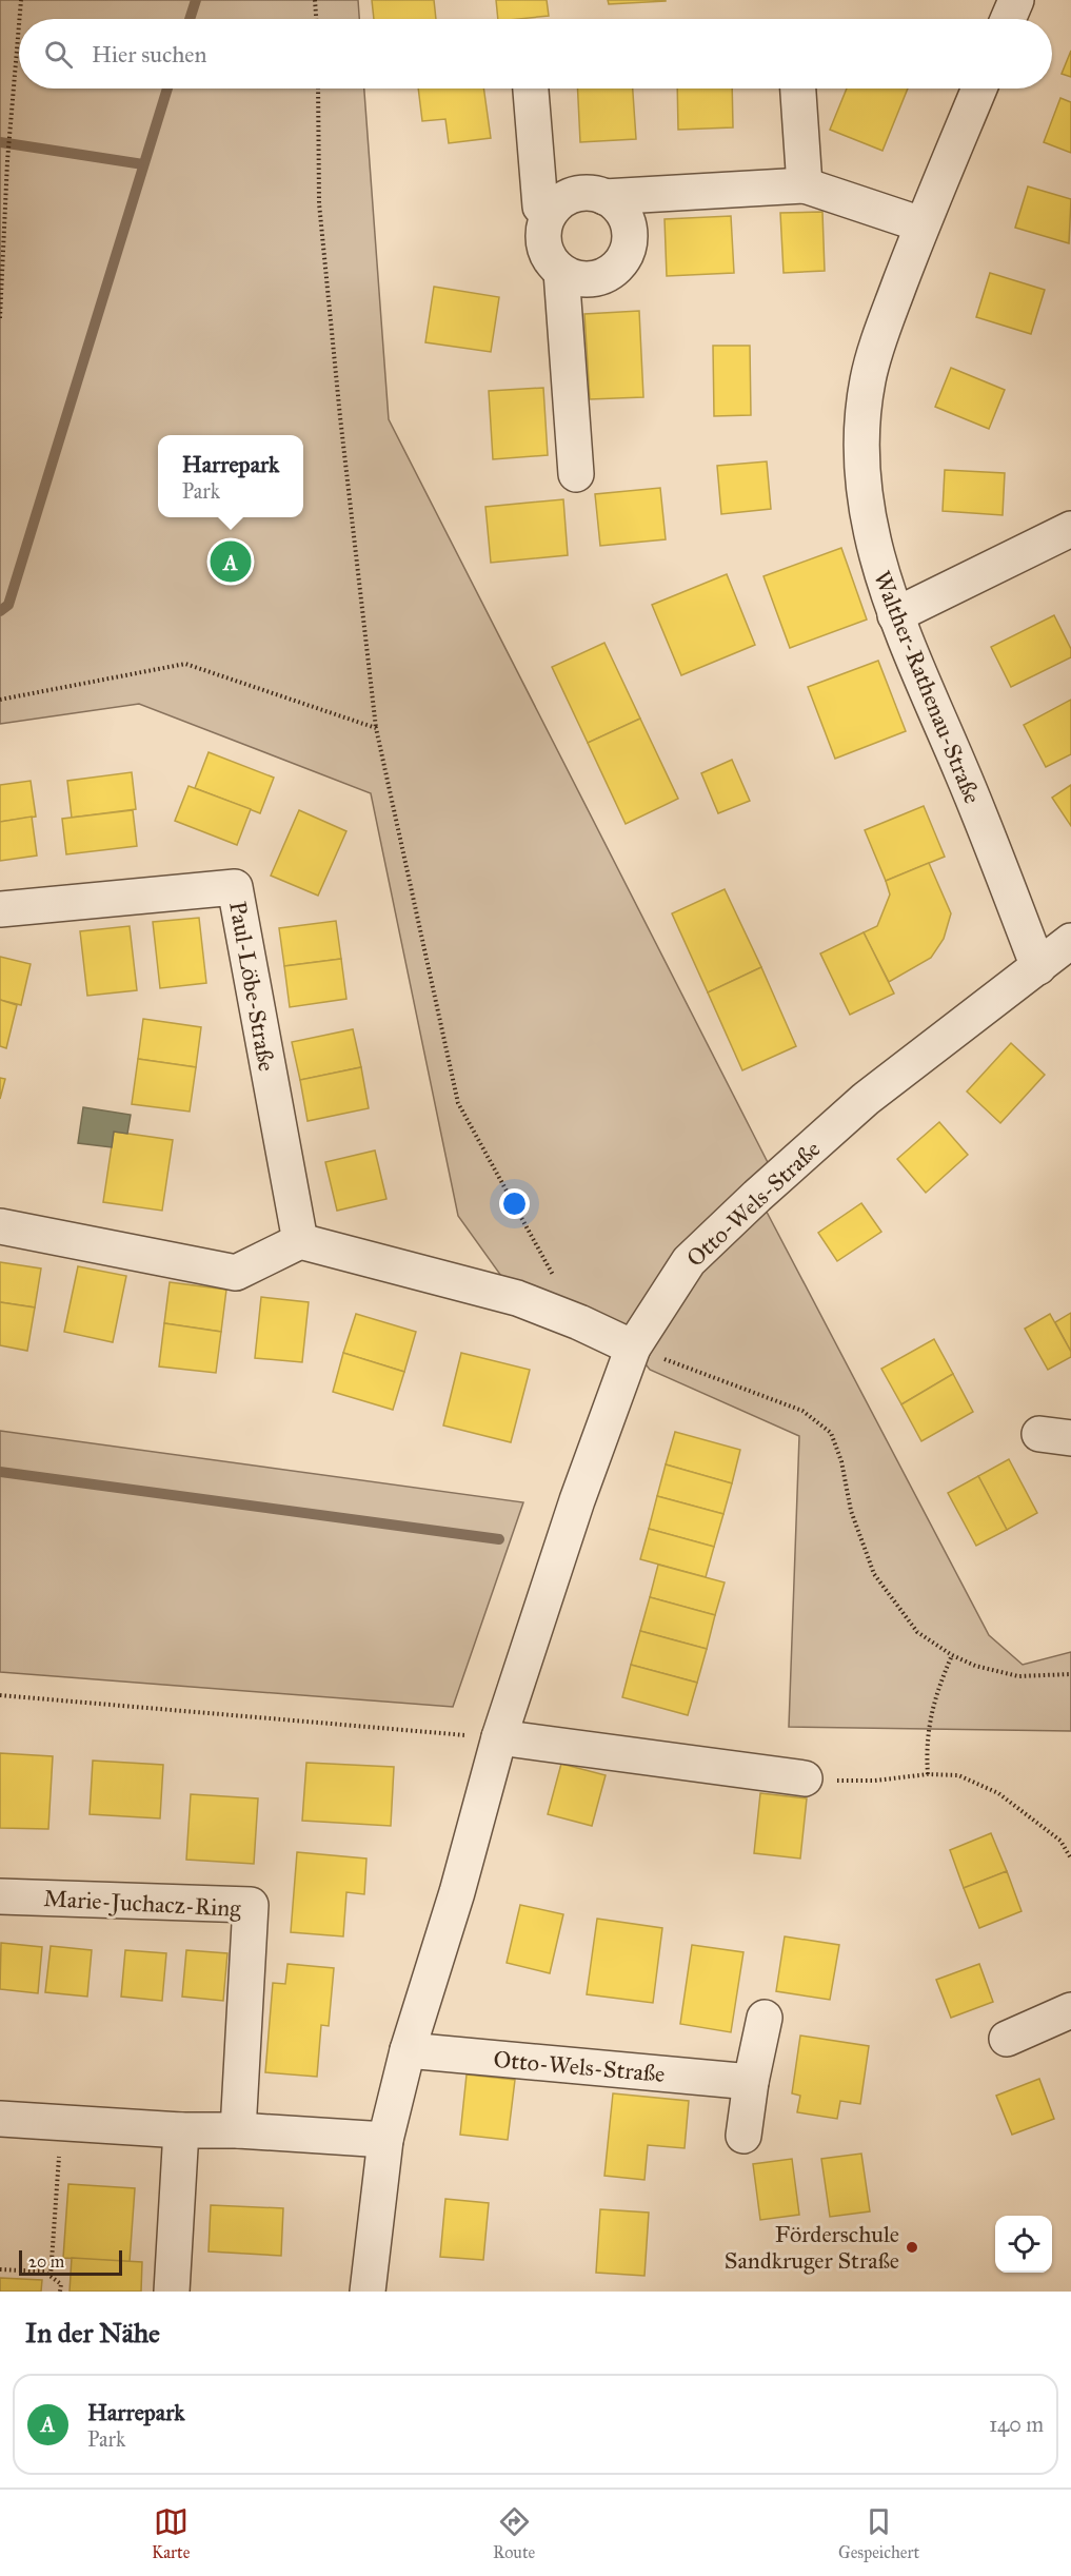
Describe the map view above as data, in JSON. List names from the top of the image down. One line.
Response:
{"streets":{"street":["Walther-Rathenau-Straße","Paul-Löbe-Straße","Otto-Wels-Straße","Marie-Juchacz-Ring"]},"crossings":[["Walther-Rathenau-Straße","Otto-Wels-Straße"]],"places":["Förderschule Sandkruger Straße"],"scale_bar":"20 m","page":{"search":"Hier suchen","popup":["Harrepark","Park"],"pins":"A","scale":"20 m","heading":"In der Nähe","list":[{"mark":"A","name":"Harrepark","note":"Park","value":"140 m"}],"nav":["Karte","Route","Gespeichert"]}}
